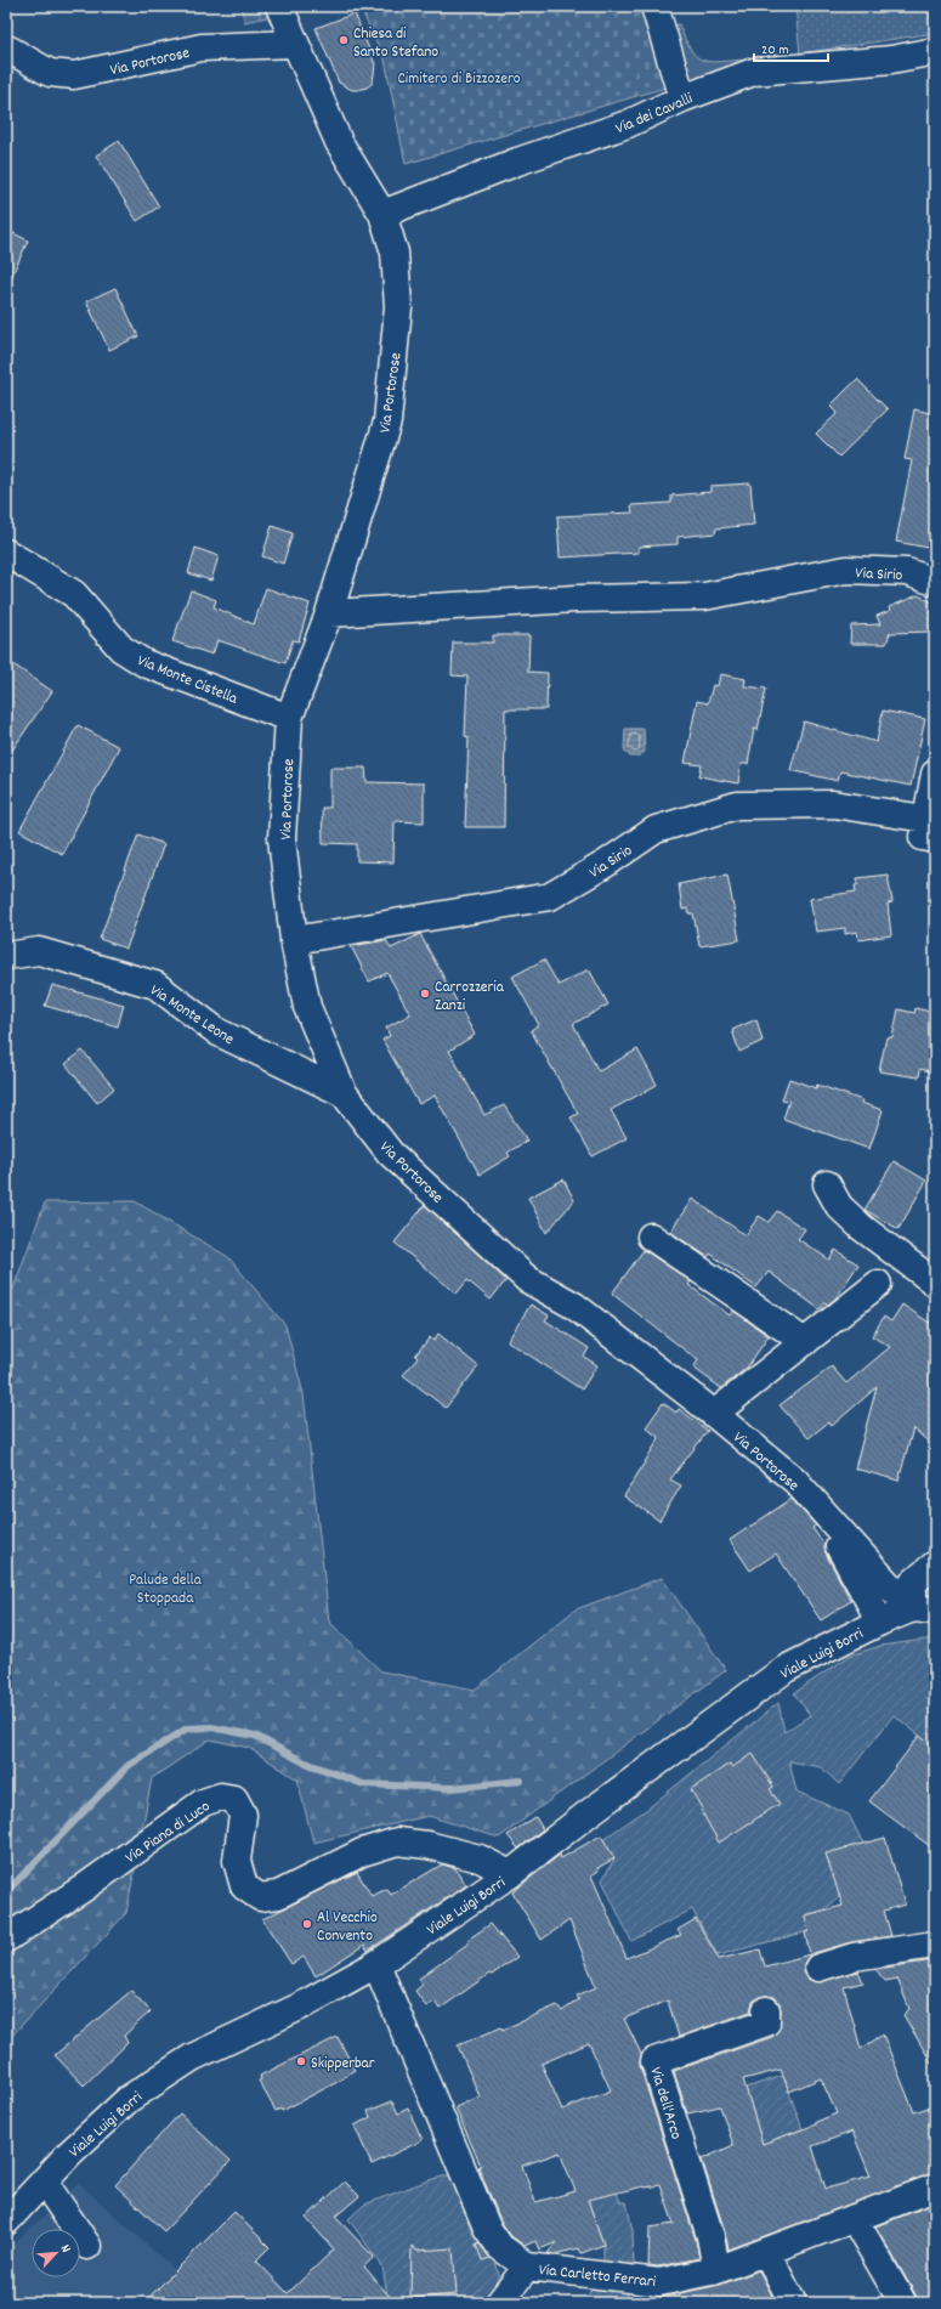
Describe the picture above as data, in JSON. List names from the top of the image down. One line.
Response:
{"streets":{"street":["Via Portorose","Via dei Cavalli","Via Sirio","Via Monte Cistella","Via Monte Leone","Viale Luigi Borri","Via Piana di Luco","Via dell'Arco","Via Carletto Ferrari"]},"crossings":[["Via Portorose","Via dei Cavalli"],["Via Portorose","Via Sirio"],["Via Portorose","Via Monte Cistella"],["Via Portorose","Via Monte Leone"],["Via Portorose","Viale Luigi Borri"],["Viale Luigi Borri","Via Piana di Luco"],["Viale Luigi Borri","Via Carletto Ferrari"],["Via dell'Arco","Via Carletto Ferrari"]],"parks":["Cimitero di Bizzozero","Palude della Stoppada"],"places":["Chiesa di Santo Stefano","Carrozzeria Zanzi","Al Vecchio Convento","Skipperbar"],"scale_bar":"20 m","north":"top right"}
